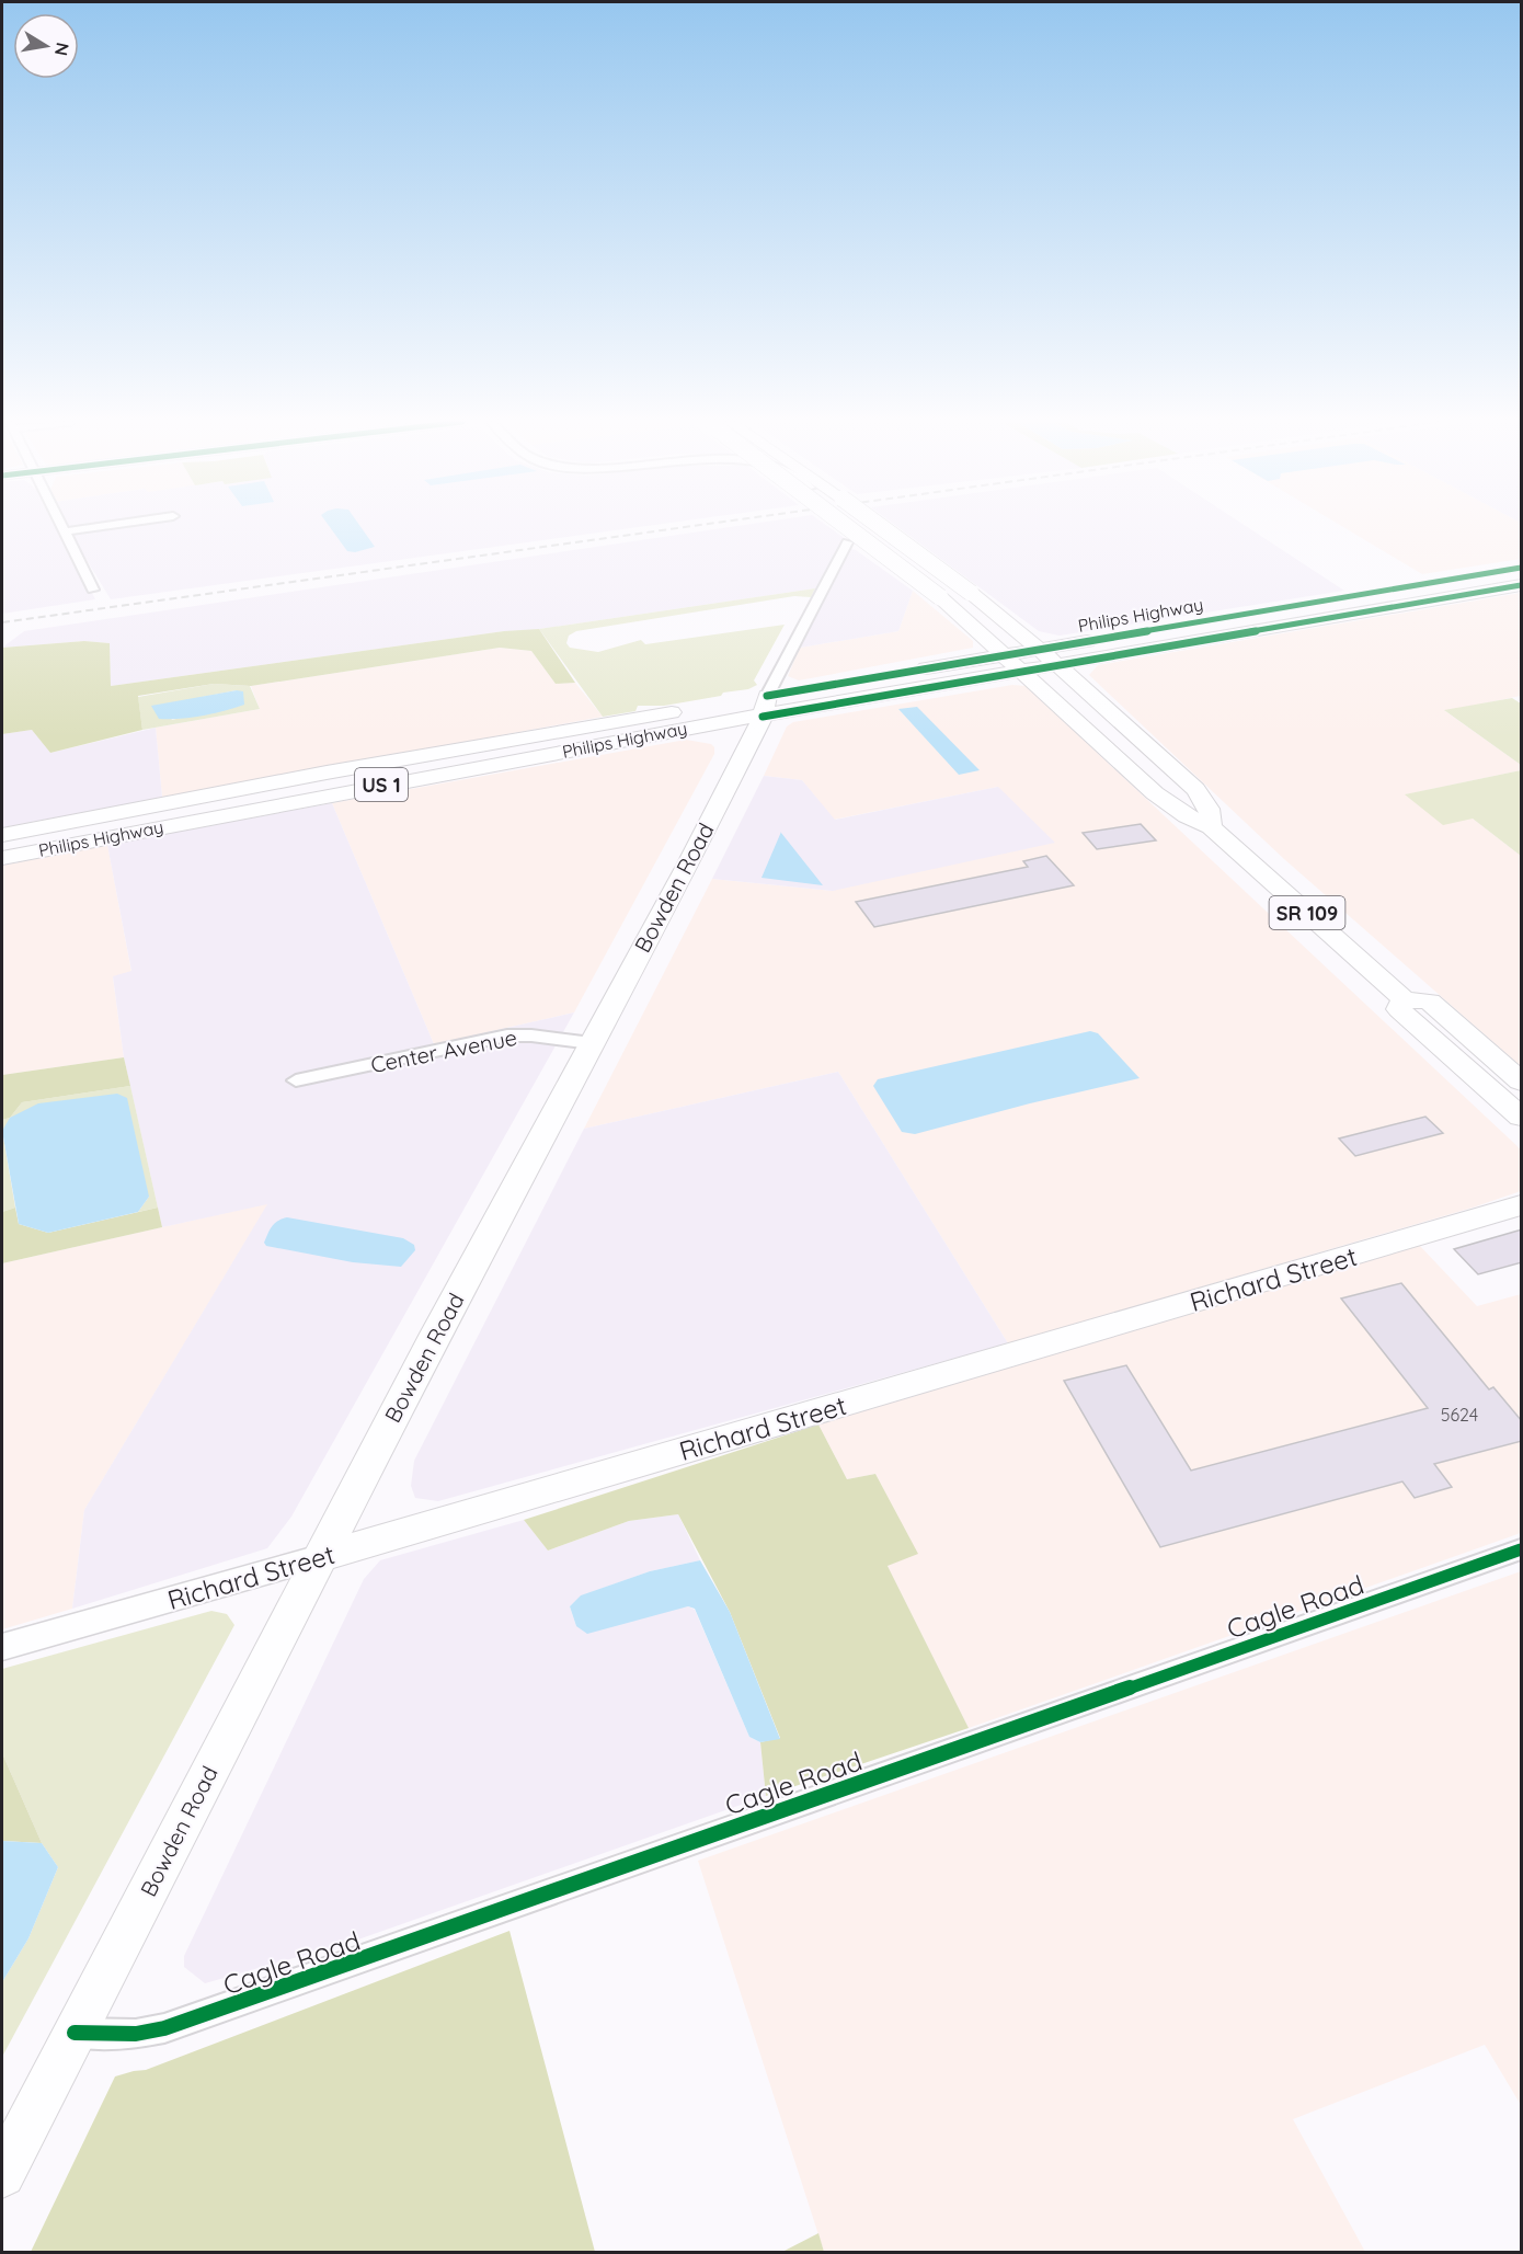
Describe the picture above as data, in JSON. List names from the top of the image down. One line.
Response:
{"streets":{"main road":["Philips Highway","US 1","Bowden Road","SR 109","Richard Street"],"street":["Center Avenue","Cagle Road"]},"crossings":[["Philips Highway","Bowden Road"],["Philips Highway","SR 109"],["Bowden Road","Center Avenue"],["Bowden Road","Richard Street"],["Bowden Road","Cagle Road"]],"house_numbers":["5624"],"north":"right"}
